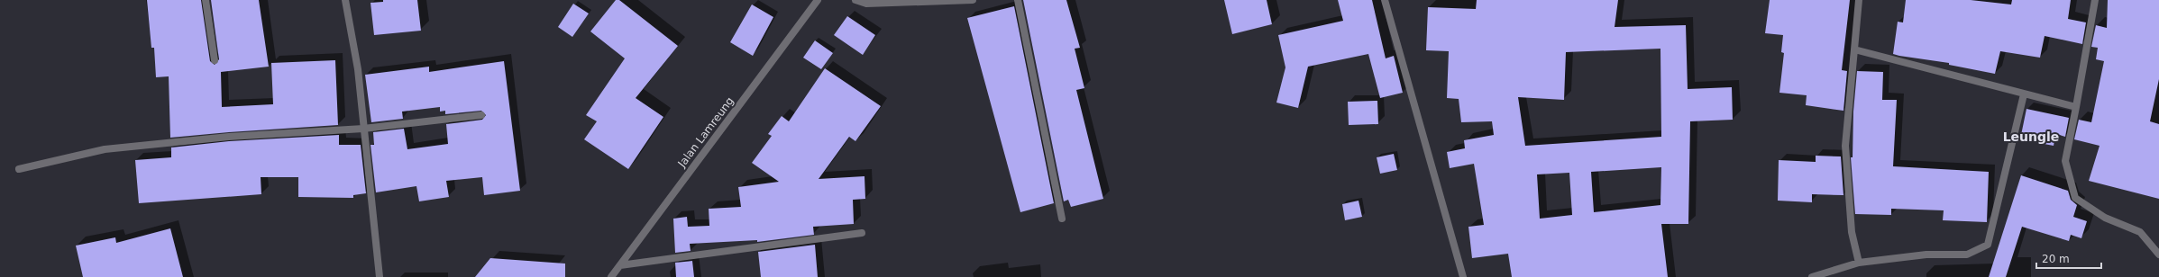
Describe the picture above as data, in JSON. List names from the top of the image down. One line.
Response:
{"streets":{"street":["Jalan Lamreung"]},"districts":["Leungle"],"scale_bar":"20 m"}
